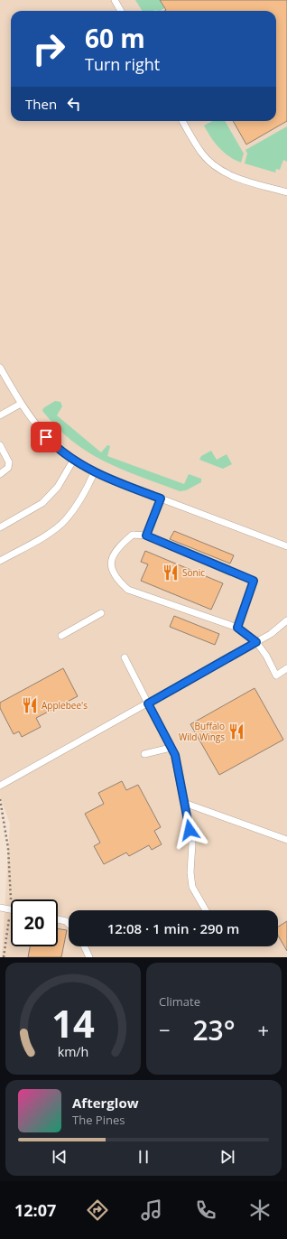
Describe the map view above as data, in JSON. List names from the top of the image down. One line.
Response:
{"places":{"restaurant":["Sonic","Applebee's","Buffalo Wild Wings"]},"page":{"turn":["60 m","Turn right"],"then":"Then","limit":"20","trip":"12:08 · 1 min · 290 m","tile":"Climate","heat":["−","23°","+"],"song":["Afterglow","The Pines"],"tabs":"12:07","gauge":["14","km/h"]}}
